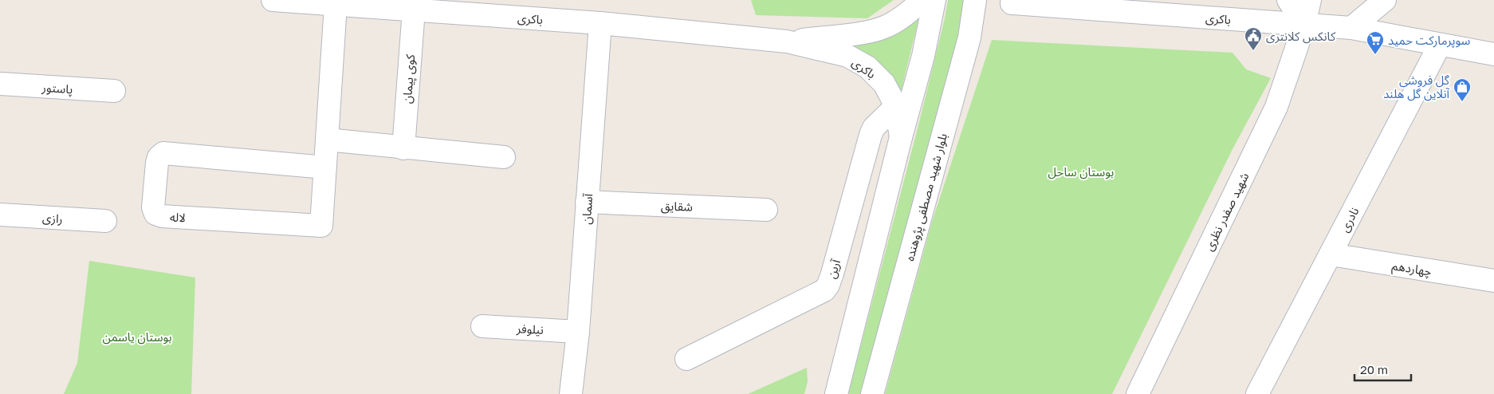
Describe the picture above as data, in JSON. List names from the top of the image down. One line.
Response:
{"streets":{"street":["باکری","کوی پیمان","پاستور","بلوار شهید مصطفی پژوهنده","شقایق","آسمان","شهید صفدر نظری","لاله","رازی","نادری","چهاردهم","آرین","نیلوفر"]},"crossings":[["باکری","کوی پیمان"],["باکری","آسمان"],["باکری","شهید صفدر نظری"],["باکری","لاله"],["باکری","نادری"],["باکری","آرین"],["شقایق","آسمان"],["آسمان","نیلوفر"],["نادری","چهاردهم"]],"parks":["بوستان ساحل","بوستان یاسمن"],"places":{"public building":["کانکس کلانتری"],"supermarket":["سوپرمارکت حمید"],"shop":["گل فروشی آنلاین گل هلند"]},"scale_bar":"20 m"}
